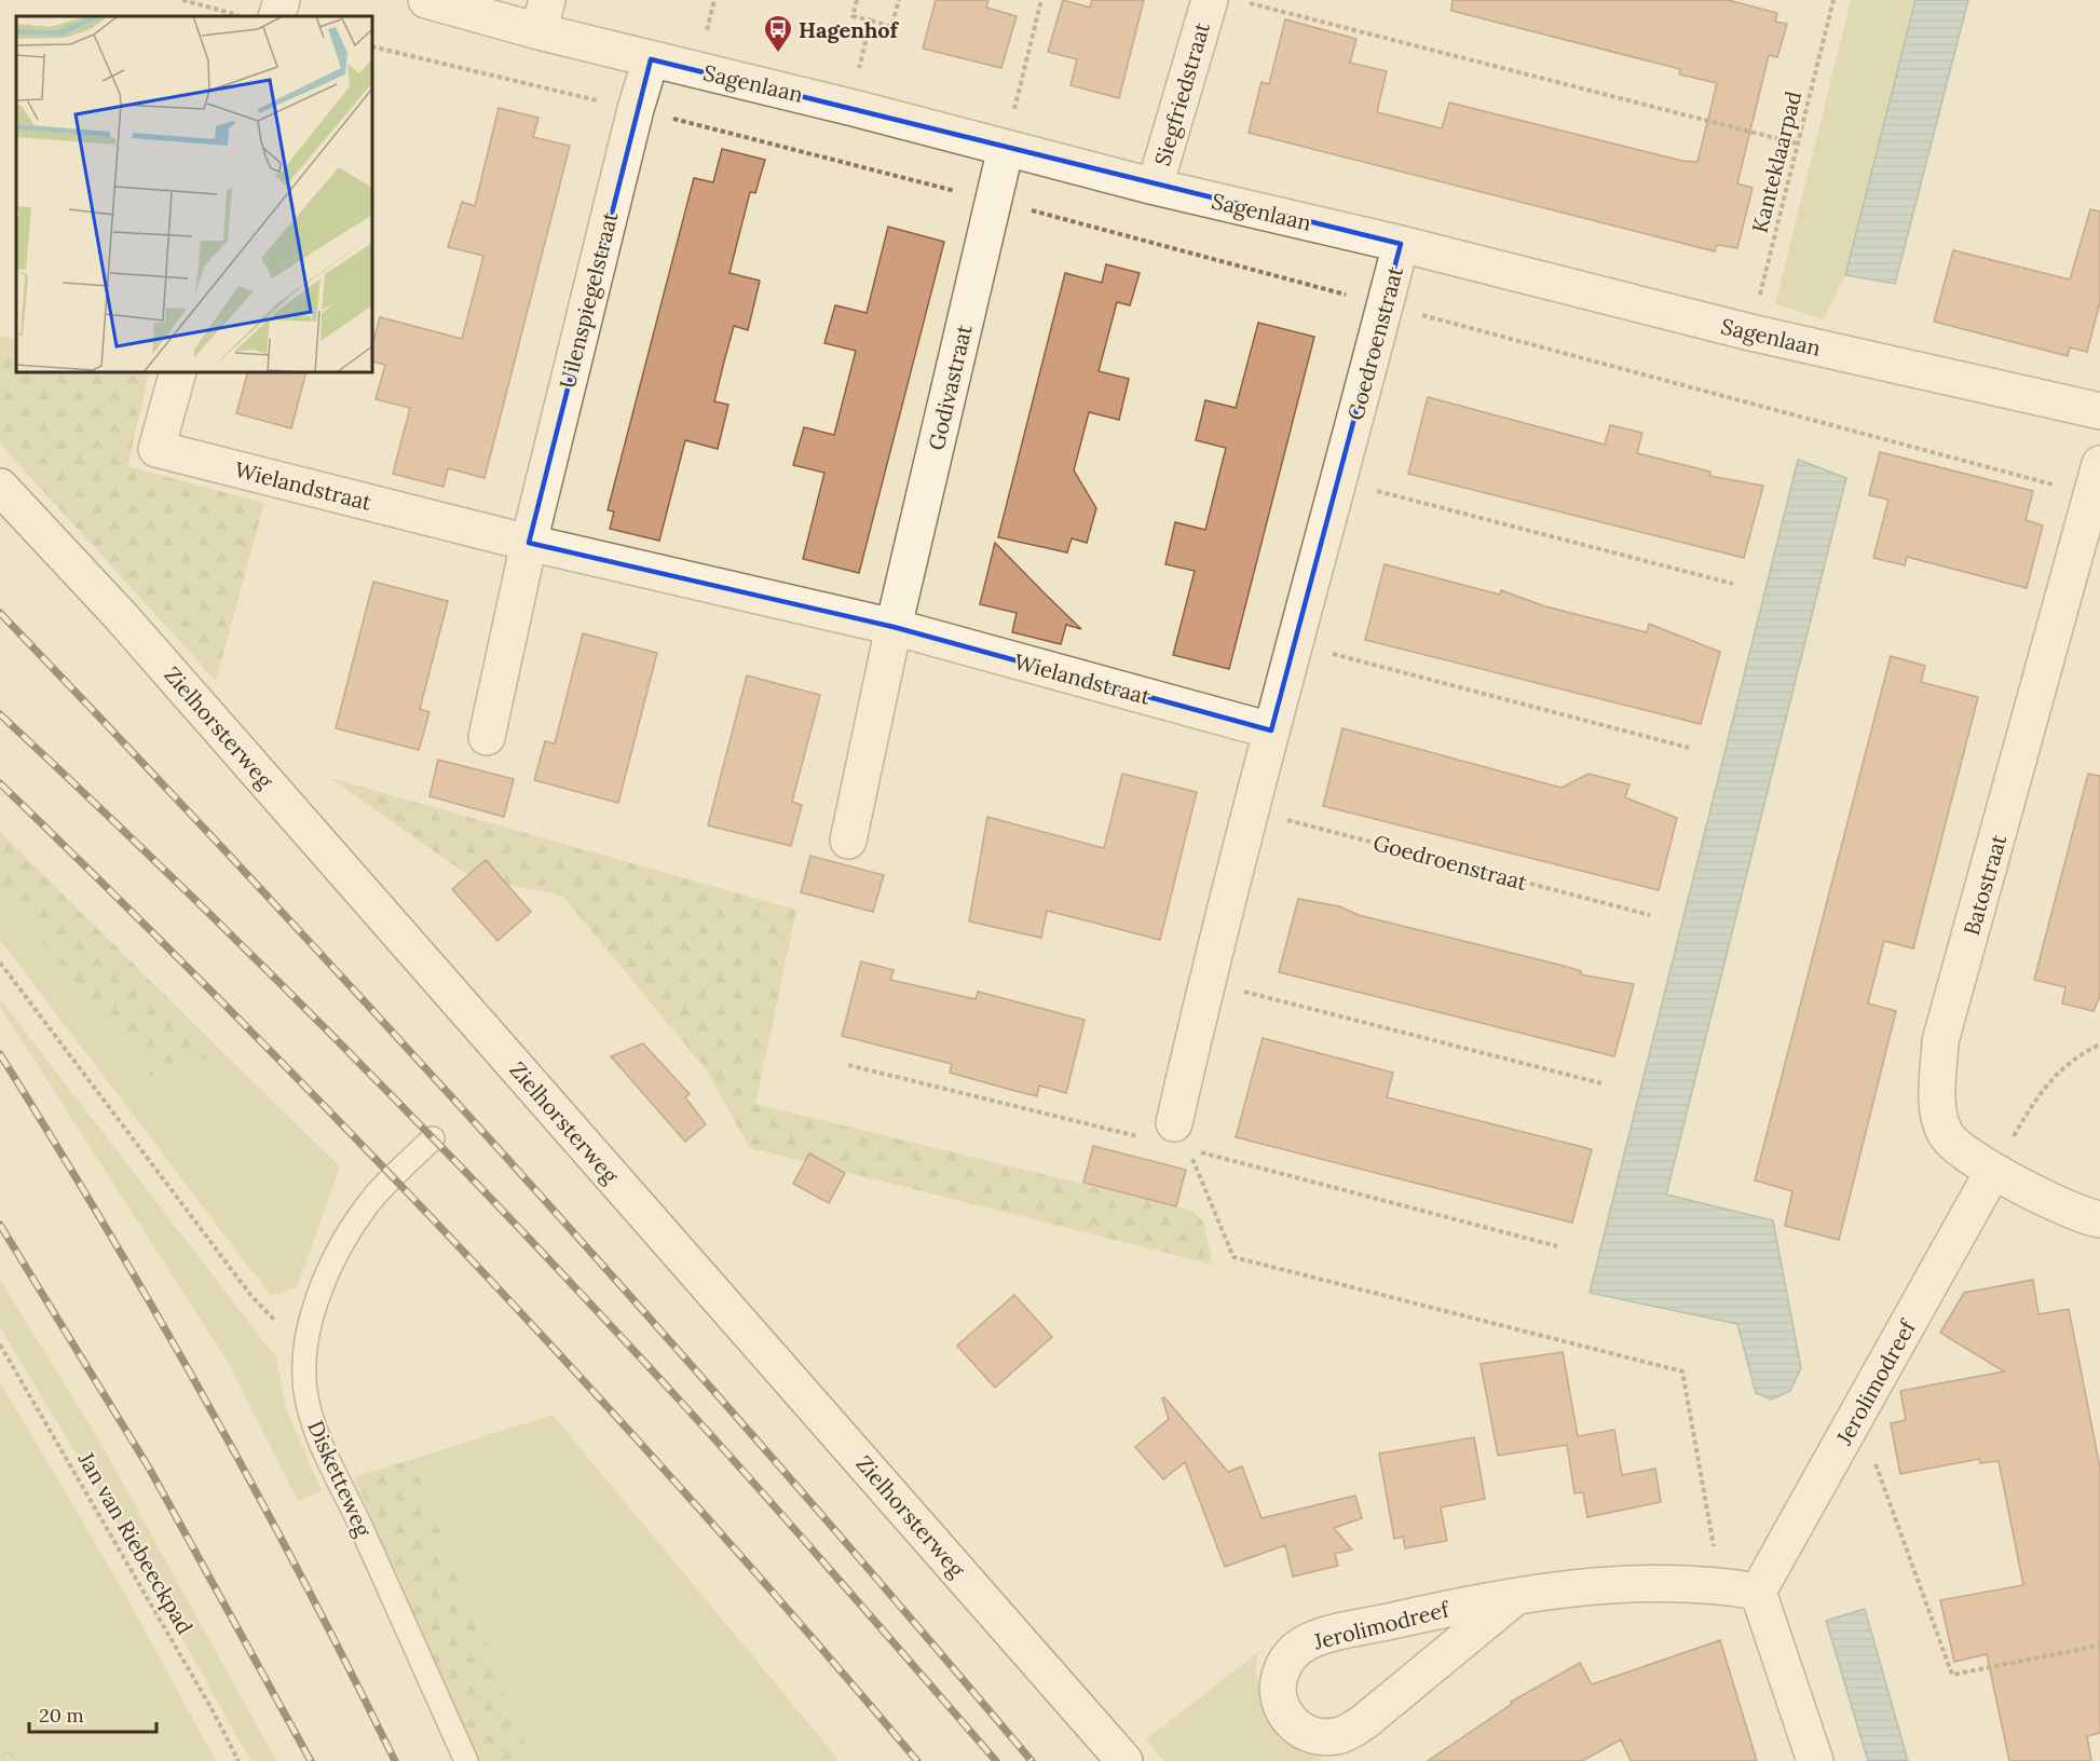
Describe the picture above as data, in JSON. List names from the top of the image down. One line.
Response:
{"streets":{"street":["Sagenlaan","Siegfriedstraat","Uilenspiegelstraat","Goedroenstraat","Godivastraat","Wielandstraat","Zielhorsterweg","Batostraat","Jerolimodreef"],"lane":["Disketteweg"],"path":["Kanteklaarpad","Jan van Riebeeckpad"]},"crossings":[["Sagenlaan","Siegfriedstraat"],["Sagenlaan","Kanteklaarpad"],["Sagenlaan","Uilenspiegelstraat"],["Sagenlaan","Goedroenstraat"],["Sagenlaan","Godivastraat"],["Uilenspiegelstraat","Wielandstraat"],["Goedroenstraat","Wielandstraat"],["Godivastraat","Wielandstraat"],["Batostraat","Jerolimodreef"]],"places":{"bus stop":["Hagenhof"]},"scale_bar":"20 m"}
